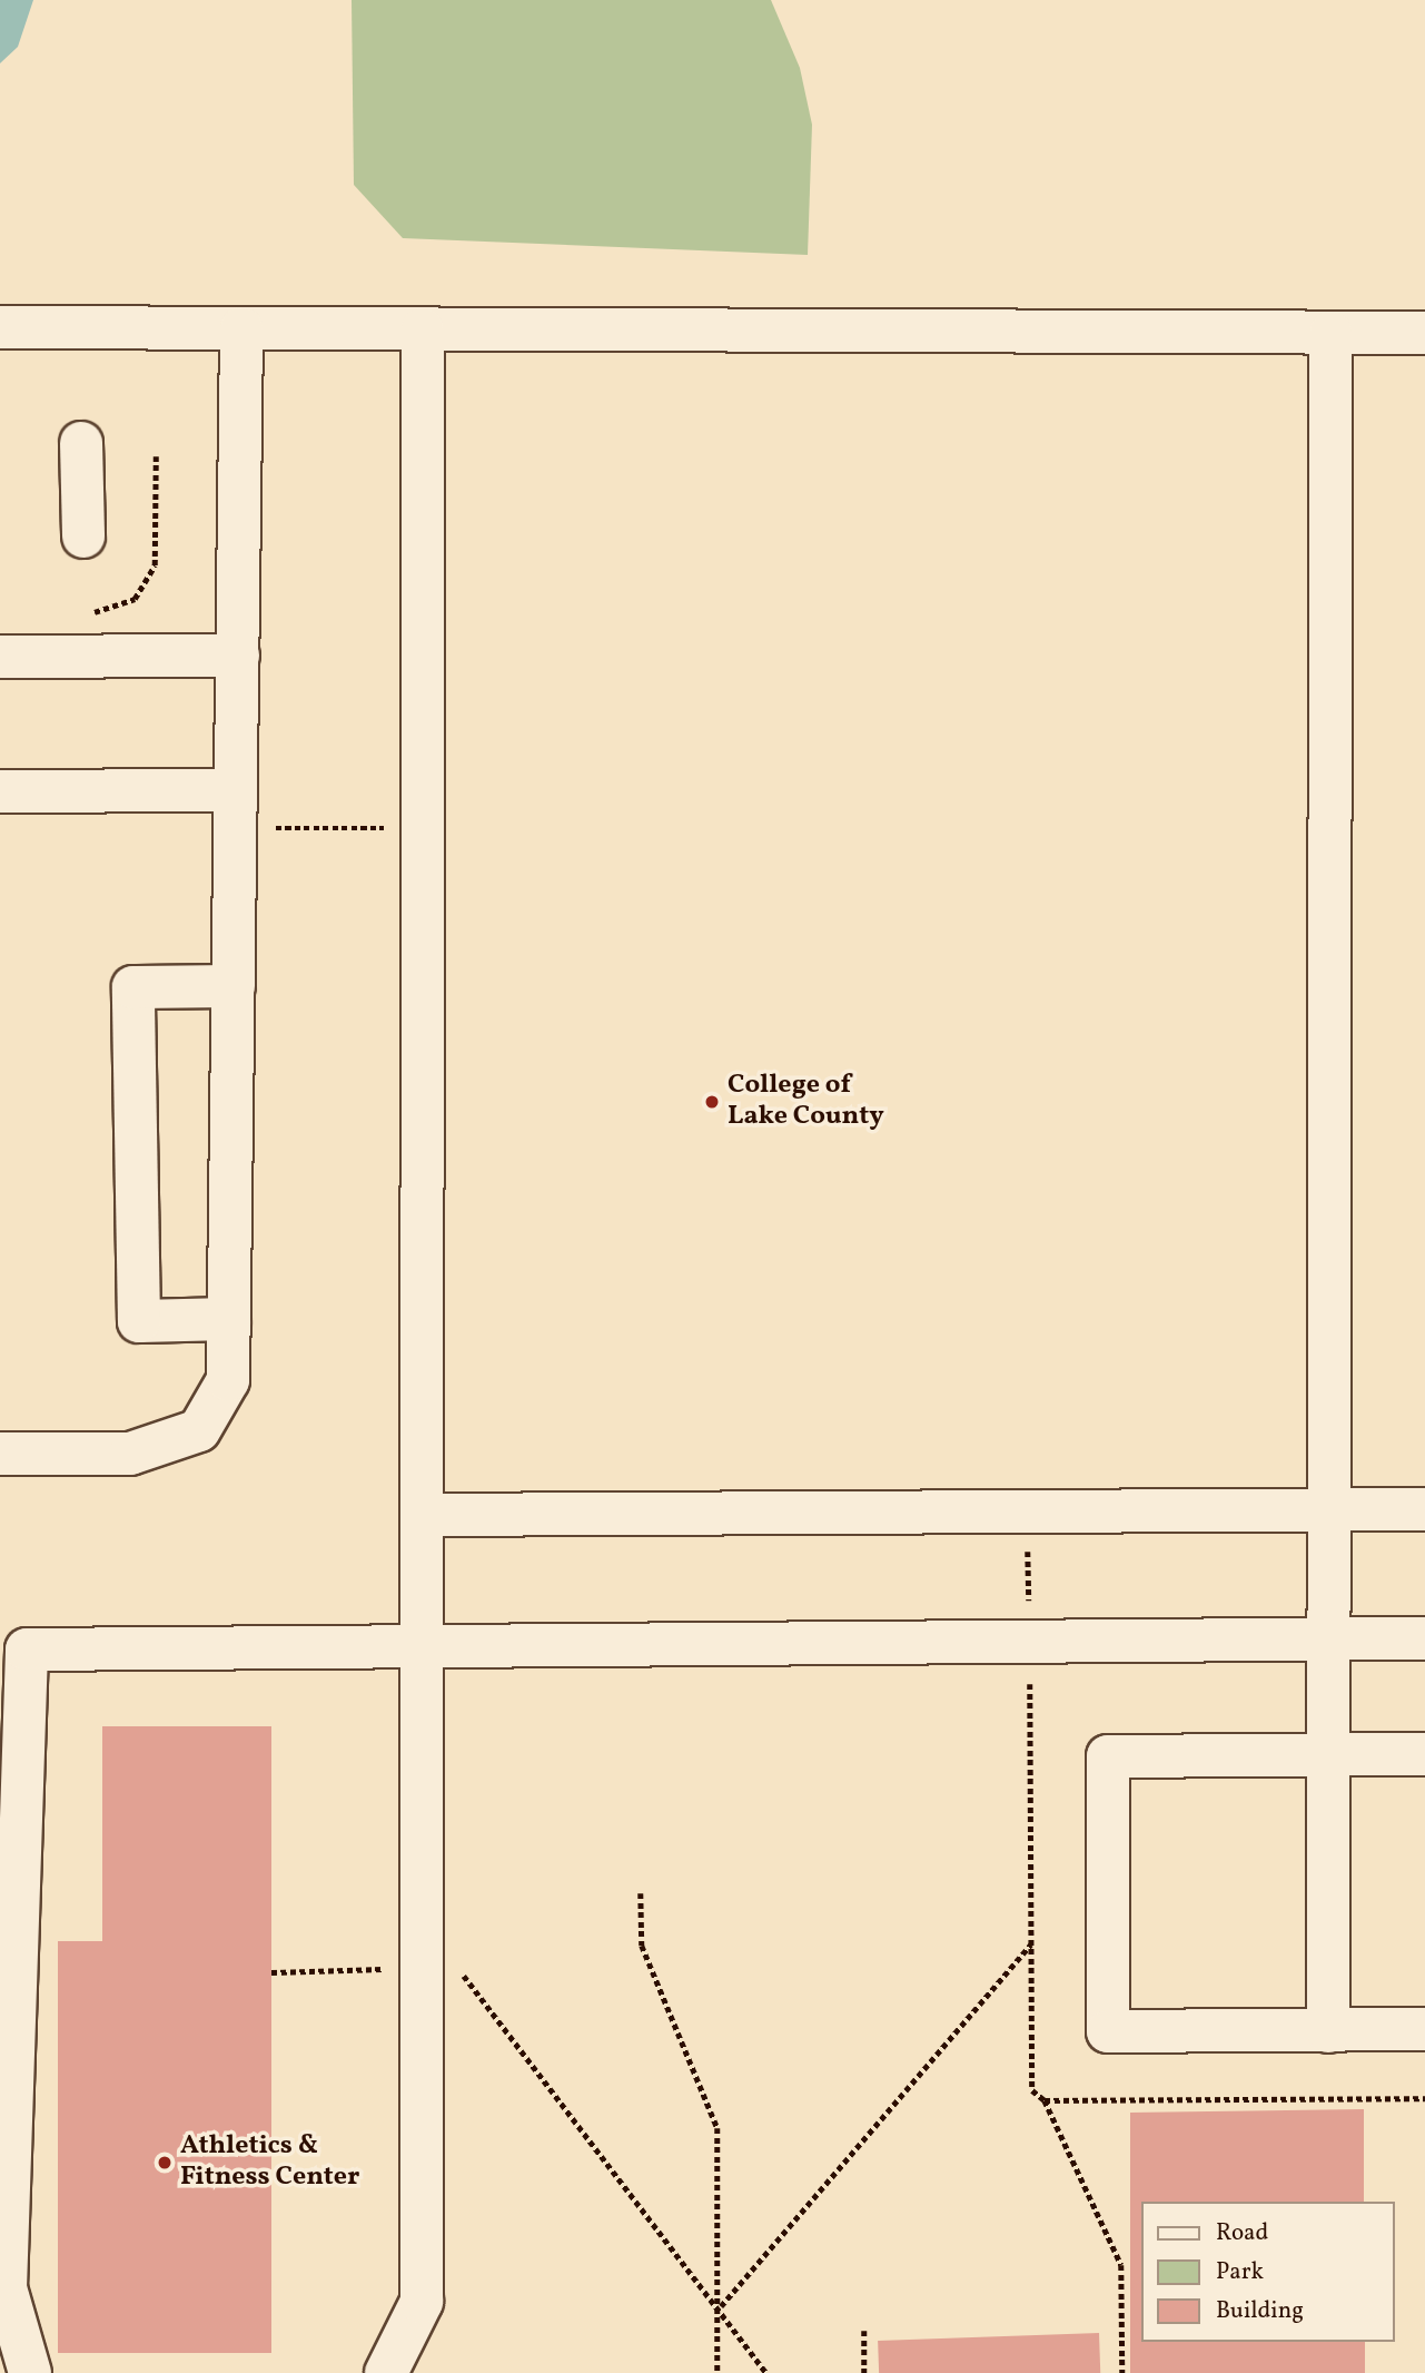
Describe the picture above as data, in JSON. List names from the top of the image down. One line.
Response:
{"places":["College of Lake County","Athletics & Fitness Center"],"legend":["Road","Park","Building"]}
